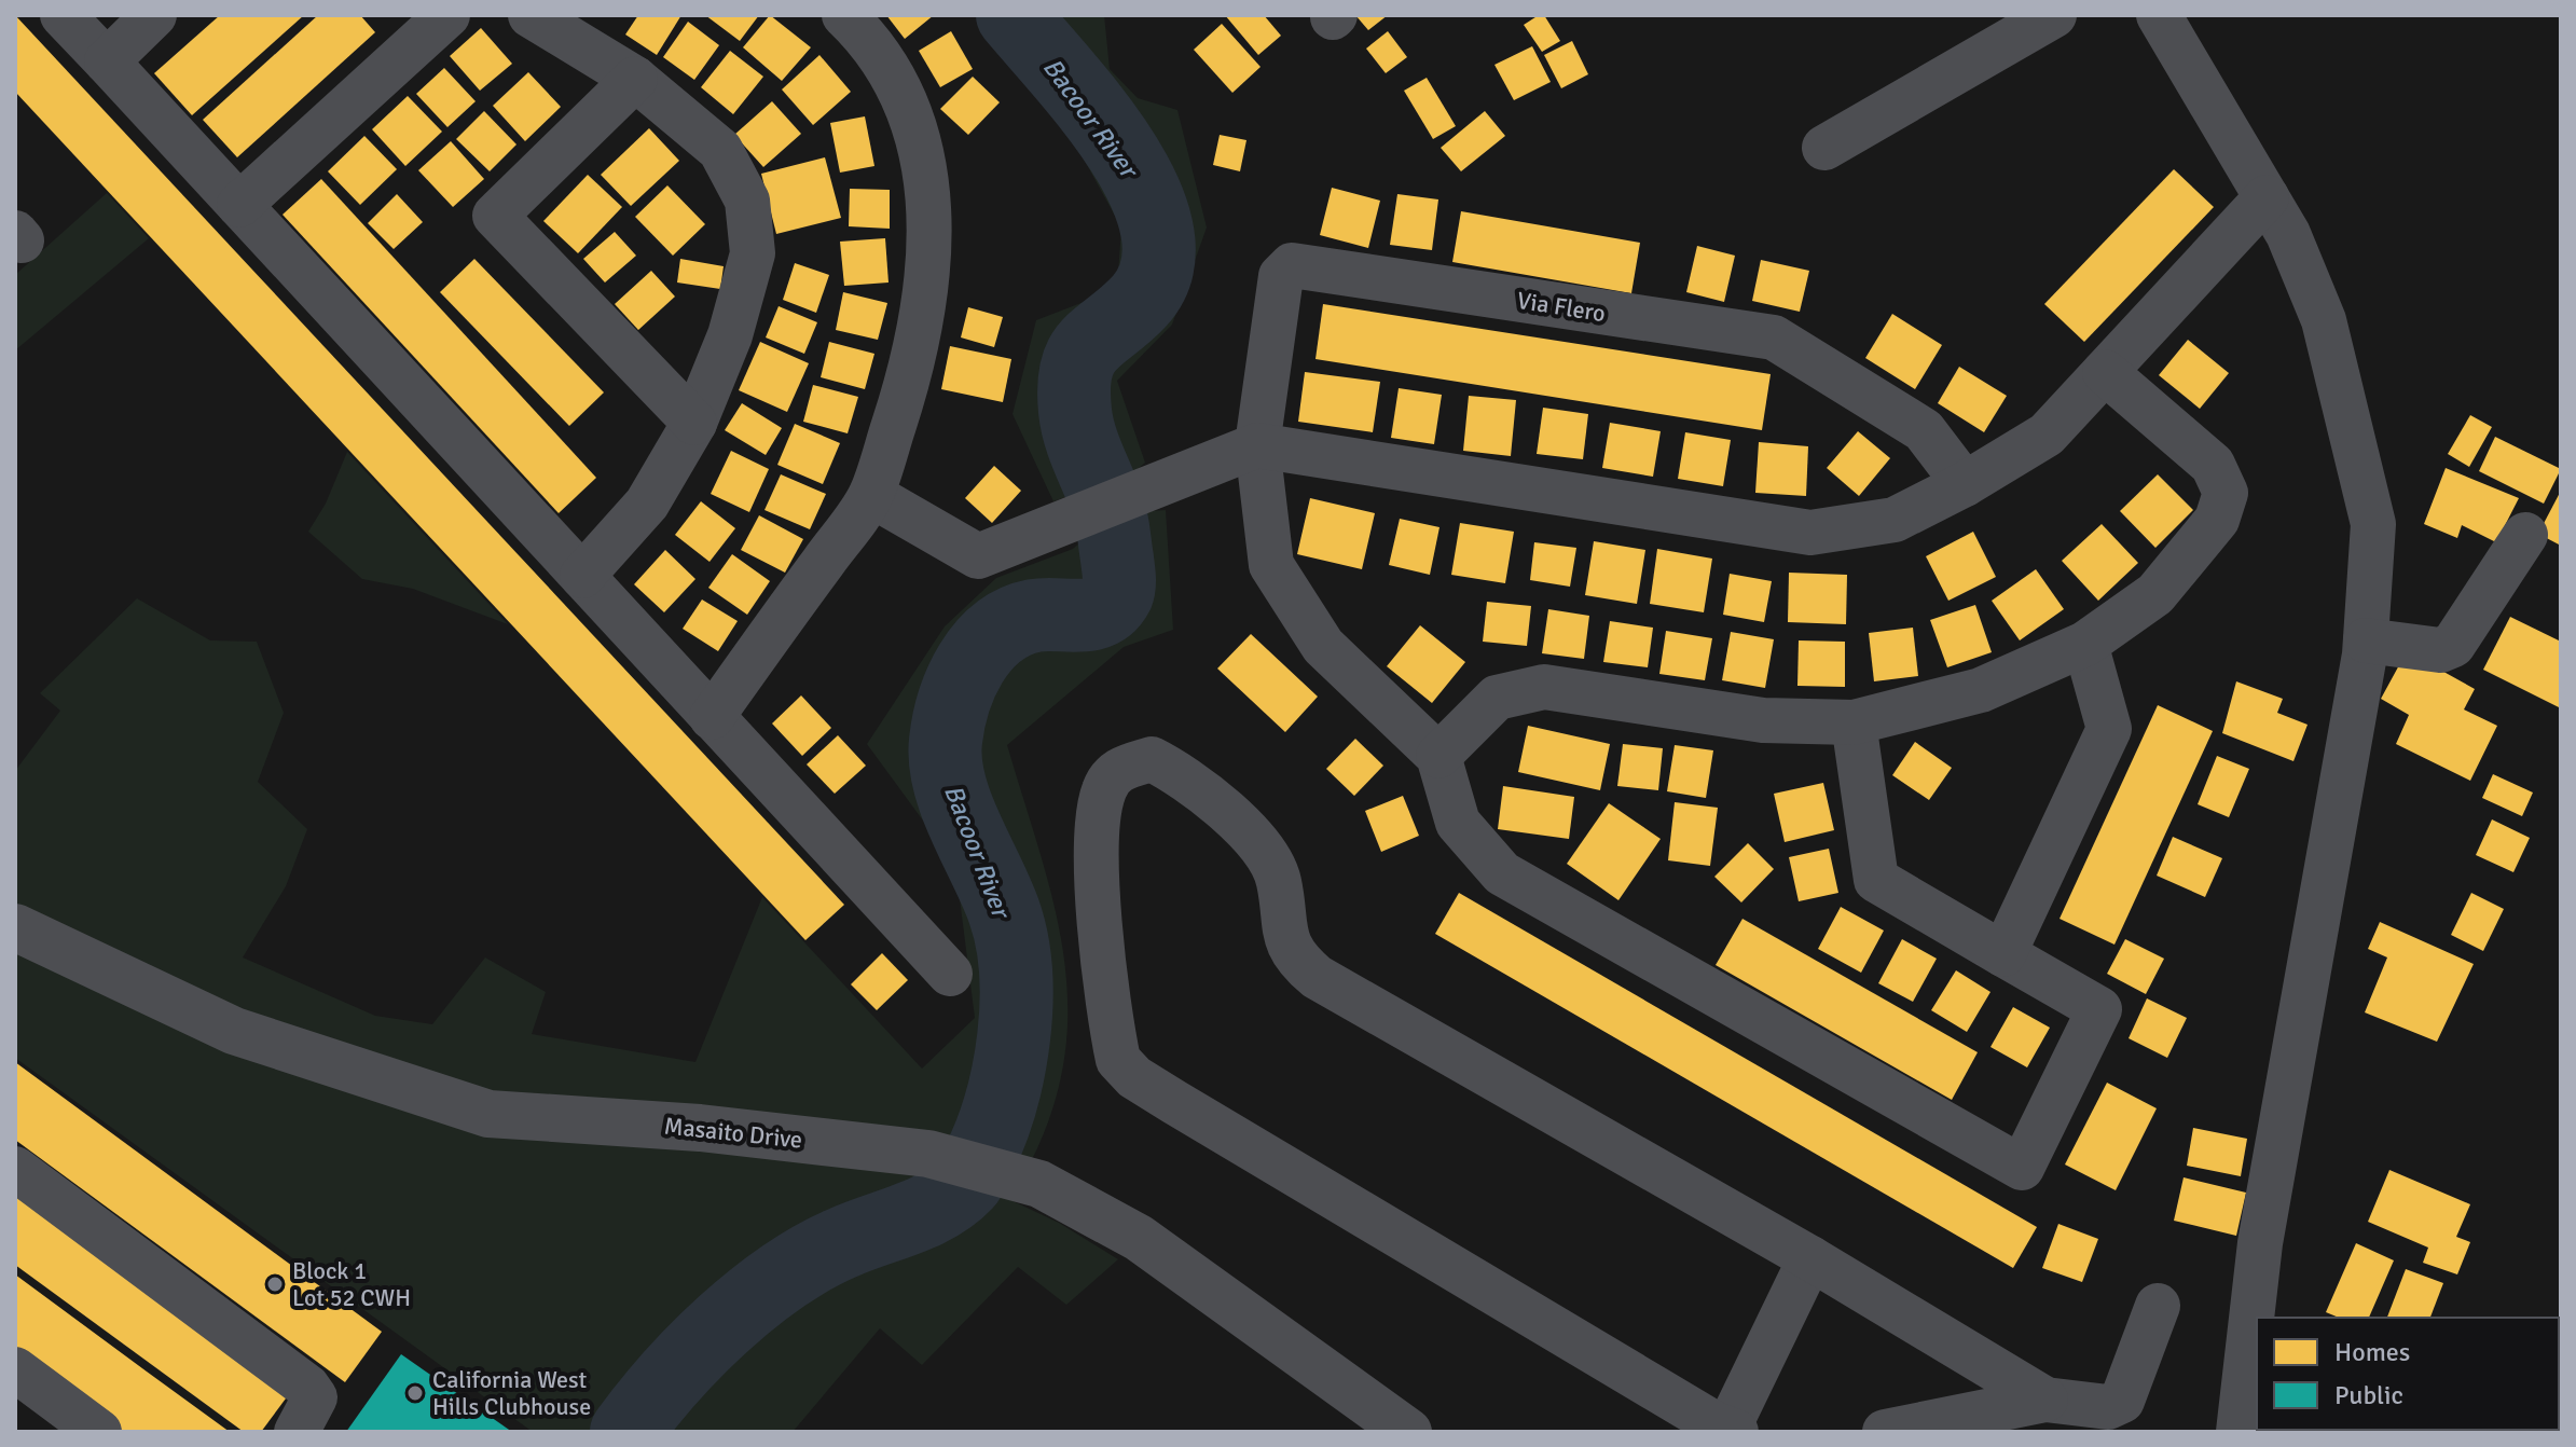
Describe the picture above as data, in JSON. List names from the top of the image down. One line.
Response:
{"streets":{"street":["Via Flero","Masaito Drive"]},"water":["Bacoor River"],"places":["Block 1 Lot 52 CWH","California West Hills Clubhouse"],"legend":["Homes","Public"]}
